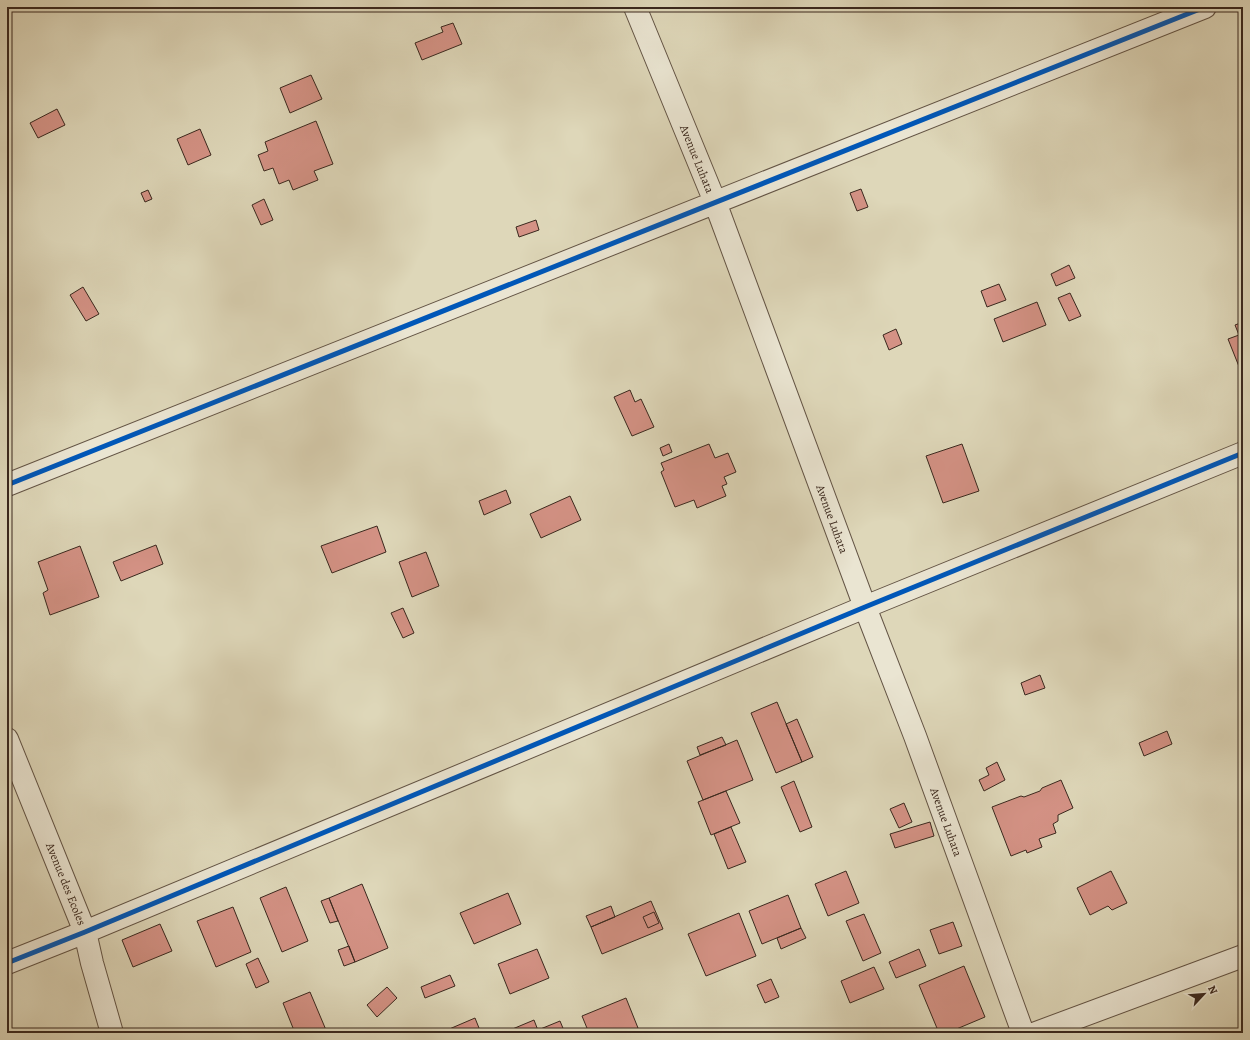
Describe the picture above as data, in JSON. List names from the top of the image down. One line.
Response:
{"streets":{"street":["Avenue Luhata","Avenue des Ecoles"]},"north":"top right"}
